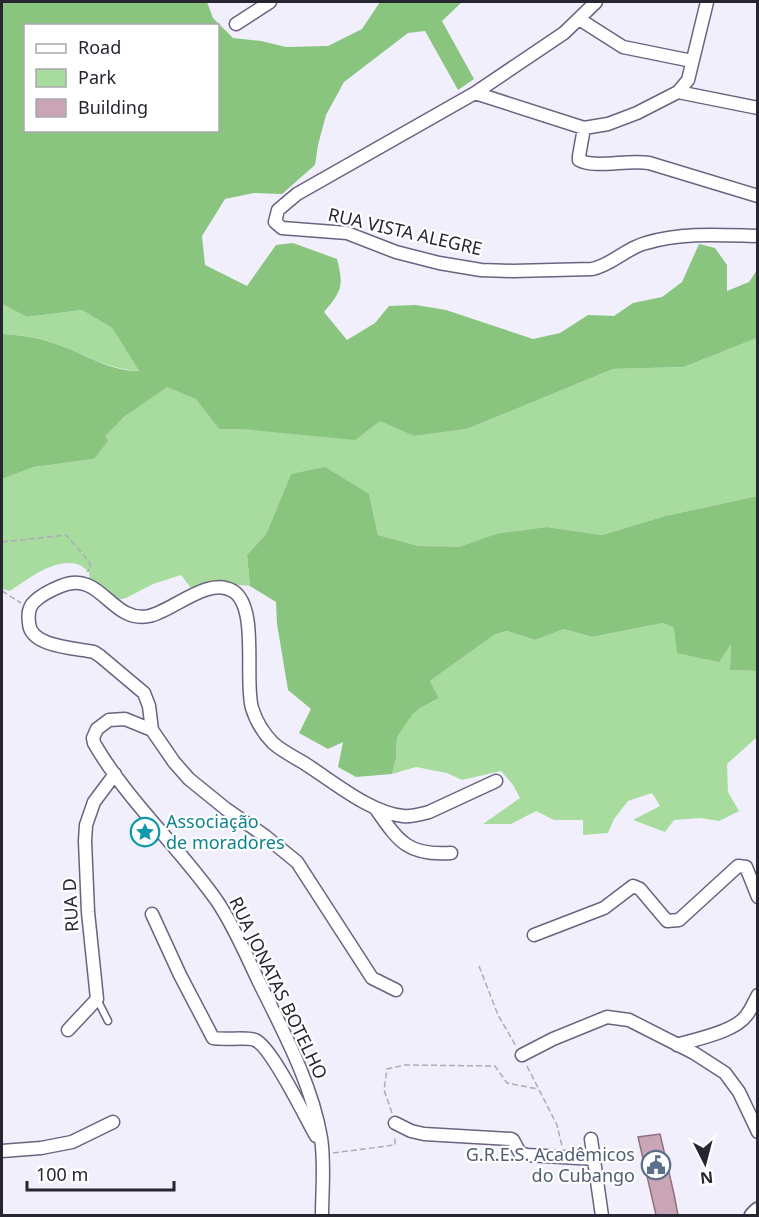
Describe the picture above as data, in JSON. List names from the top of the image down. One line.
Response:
{"streets":{"street":["RUA VISTA ALEGRE","RUA D","RUA JONATAS BOTELHO"]},"crossings":[["RUA D","RUA JONATAS BOTELHO"]],"places":{"place":["Associação de moradores"],"public building":["G.R.E.S. Acadêmicos do Cubango"]},"legend":["Road","Park","Building"],"scale_bar":"100 m","north":"bottom"}
